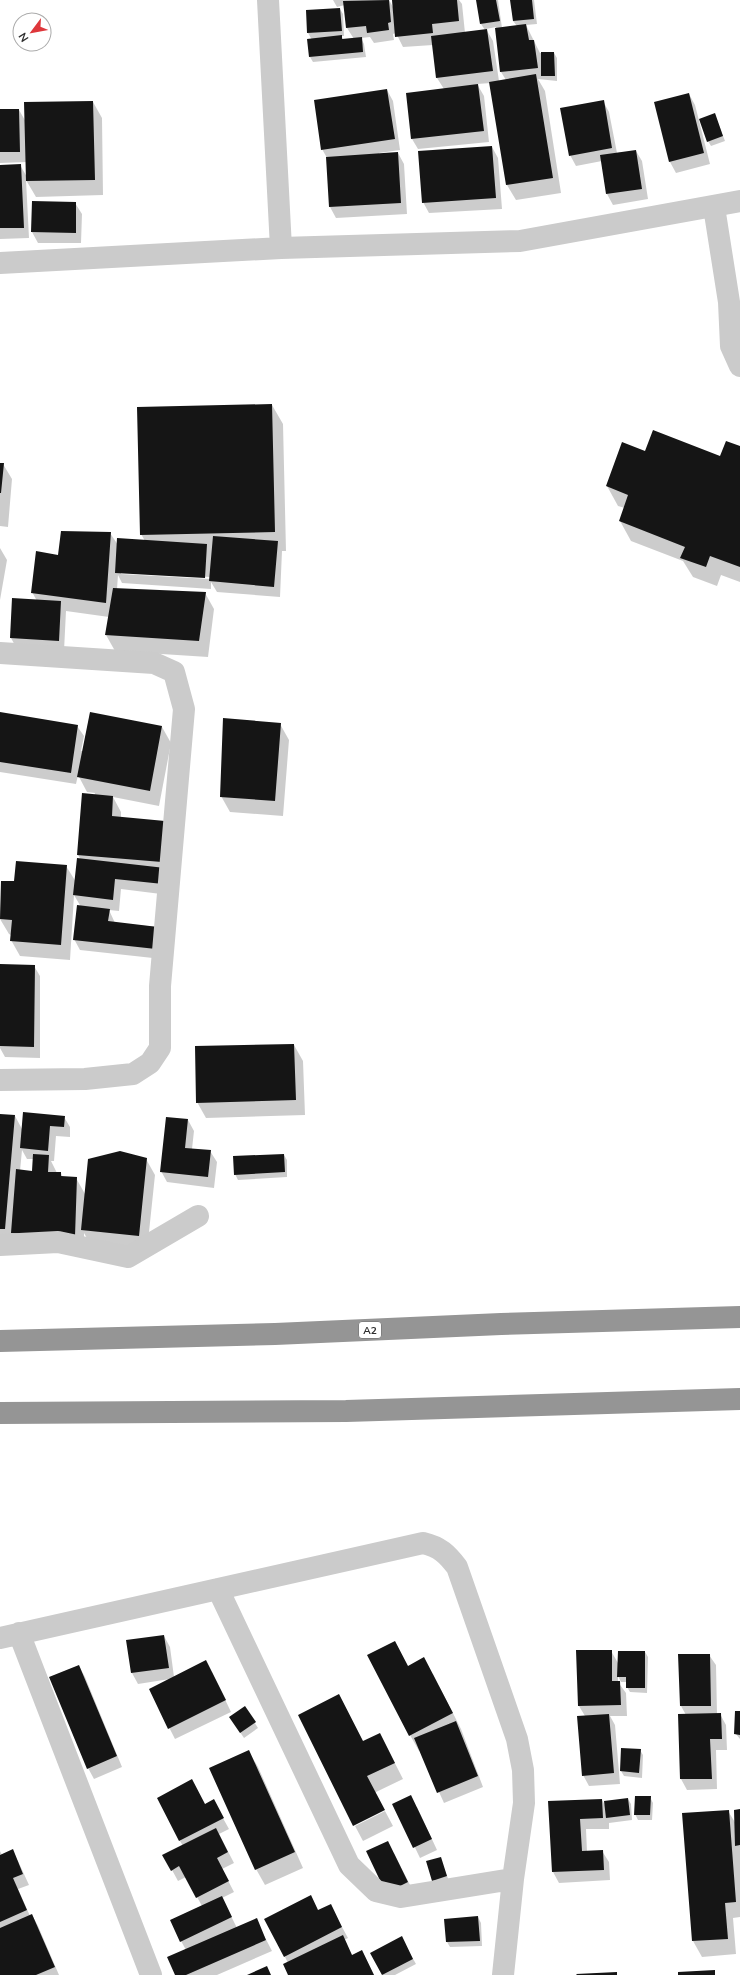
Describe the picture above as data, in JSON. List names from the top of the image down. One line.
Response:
{"streets":{"highway":["A2"]},"north":"bottom left"}
